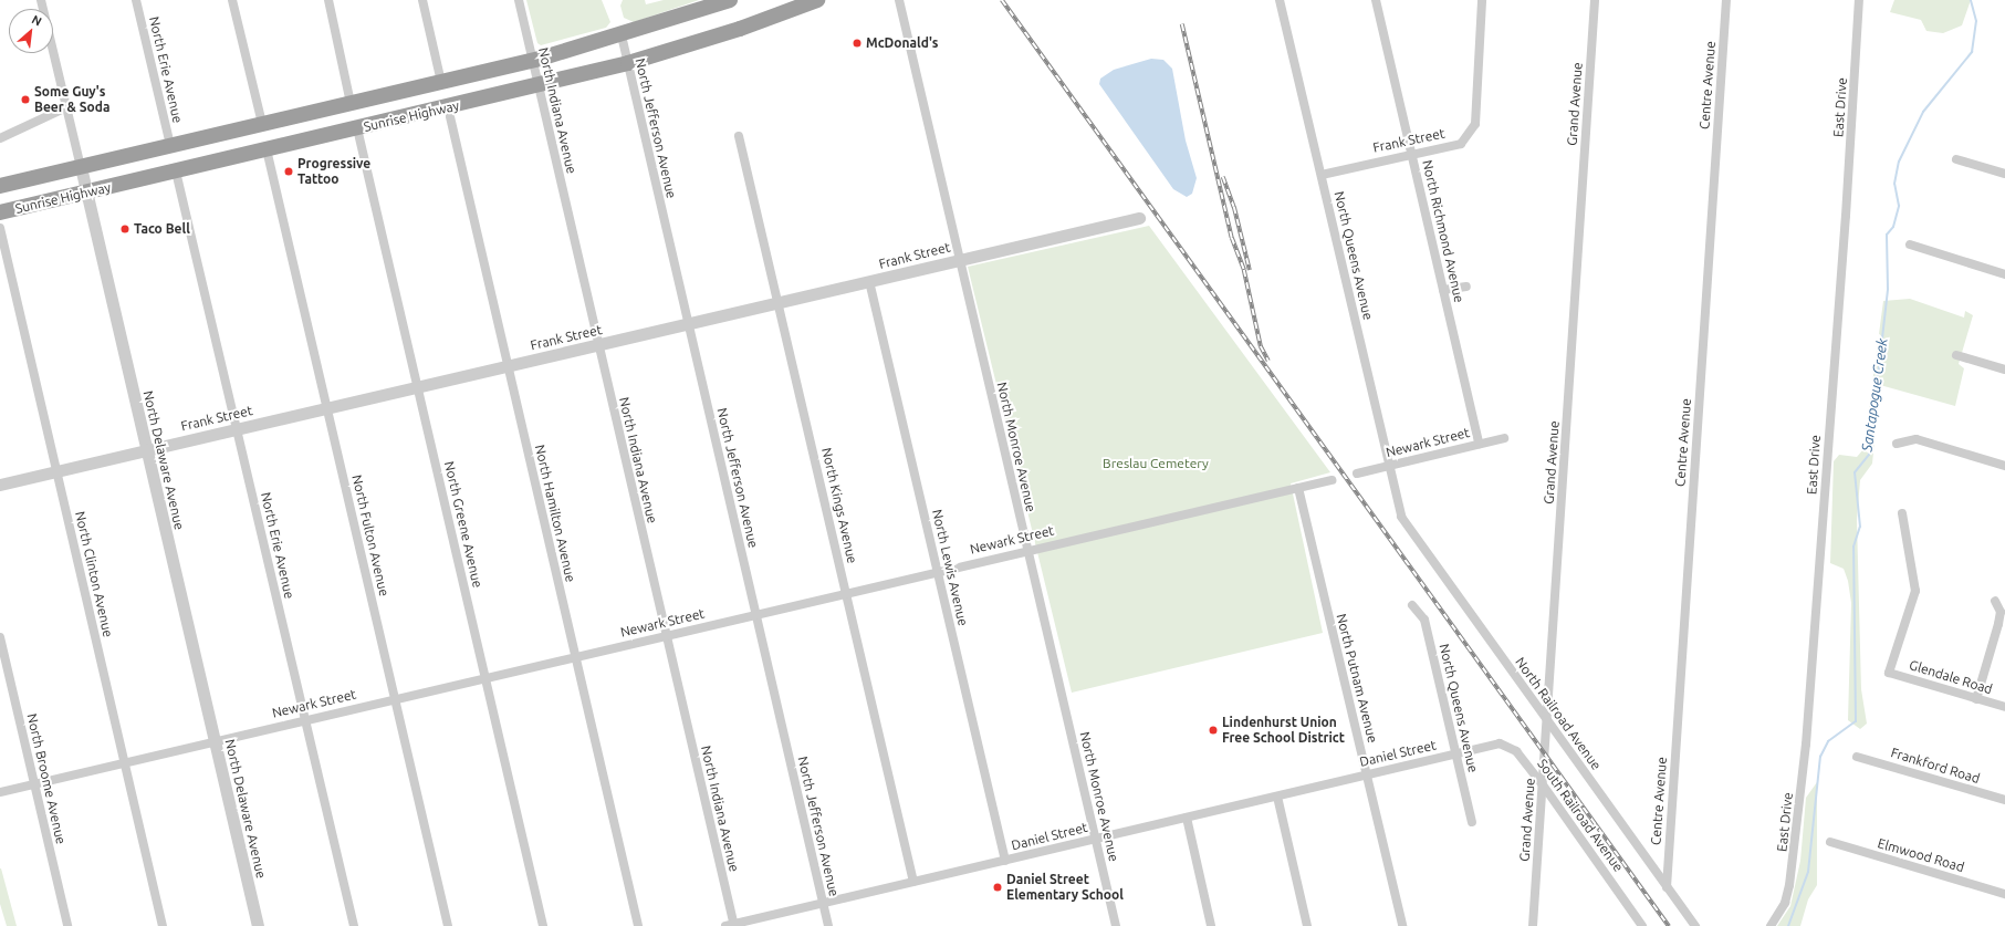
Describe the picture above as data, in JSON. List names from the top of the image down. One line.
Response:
{"streets":{"highway":["Sunrise Highway"],"street":["North Erie Avenue","Centre Avenue","Grand Avenue","East Drive","North Indiana Avenue","North Jefferson Avenue","Frank Street","North Richmond Avenue","North Queens Avenue","Newark Street","North Monroe Avenue","North Delaware Avenue","North Kings Avenue","North Hamilton Avenue","North Greene Avenue","North Fulton Avenue","North Lewis Avenue","North Clinton Avenue","Glendale Road","North Putnam Avenue","North Railroad Avenue","Daniel Street","Frankford Road","North Broome Avenue","South Railroad Avenue","Elmwood Road"]},"crossings":[["North Erie Avenue","Sunrise Highway"],["North Erie Avenue","Frank Street"],["North Erie Avenue","Newark Street"],["Centre Avenue","North Railroad Avenue"],["Grand Avenue","North Railroad Avenue"],["Grand Avenue","South Railroad Avenue"],["North Indiana Avenue","Sunrise Highway"],["North Indiana Avenue","Frank Street"],["North Indiana Avenue","Newark Street"],["North Indiana Avenue","Daniel Street"],["Sunrise Highway","North Jefferson Avenue"],["Sunrise Highway","North Delaware Avenue"],["Sunrise Highway","North Hamilton Avenue"],["Sunrise Highway","North Greene Avenue"],["Sunrise Highway","North Fulton Avenue"],["North Jefferson Avenue","Frank Street"],["North Jefferson Avenue","Newark Street"],["North Jefferson Avenue","Daniel Street"],["Frank Street","North Richmond Avenue"],["Frank Street","North Queens Avenue"],["Frank Street","North Monroe Avenue"],["Frank Street","North Delaware Avenue"],["Frank Street","North Kings Avenue"],["Frank Street","North Hamilton Avenue"],["Frank Street","North Greene Avenue"],["Frank Street","North Fulton Avenue"],["Frank Street","North Lewis Avenue"],["Frank Street","North Clinton Avenue"],["North Richmond Avenue","Newark Street"],["North Queens Avenue","Newark Street"],["North Queens Avenue","North Railroad Avenue"],["North Queens Avenue","Daniel Street"],["North Queens Avenue","South Railroad Avenue"],["Newark Street","North Monroe Avenue"],["Newark Street","North Delaware Avenue"],["Newark Street","North Kings Avenue"],["Newark Street","North Hamilton Avenue"],["Newark Street","North Greene Avenue"],["Newark Street","North Fulton Avenue"],["Newark Street","North Lewis Avenue"],["Newark Street","North Clinton Avenue"],["Newark Street","North Putnam Avenue"],["Newark Street","North Broome Avenue"],["North Monroe Avenue","Daniel Street"],["North Kings Avenue","Daniel Street"],["North Lewis Avenue","Daniel Street"],["North Putnam Avenue","Daniel Street"],["Daniel Street","South Railroad Avenue"]],"water":["Santapogue Creek"],"parks":["Breslau Cemetery"],"places":["McDonald's","Some Guy's Beer & Soda","Progressive Tattoo","Taco Bell","Lindenhurst Union Free School District","Daniel Street Elementary School"],"north":"top right"}
